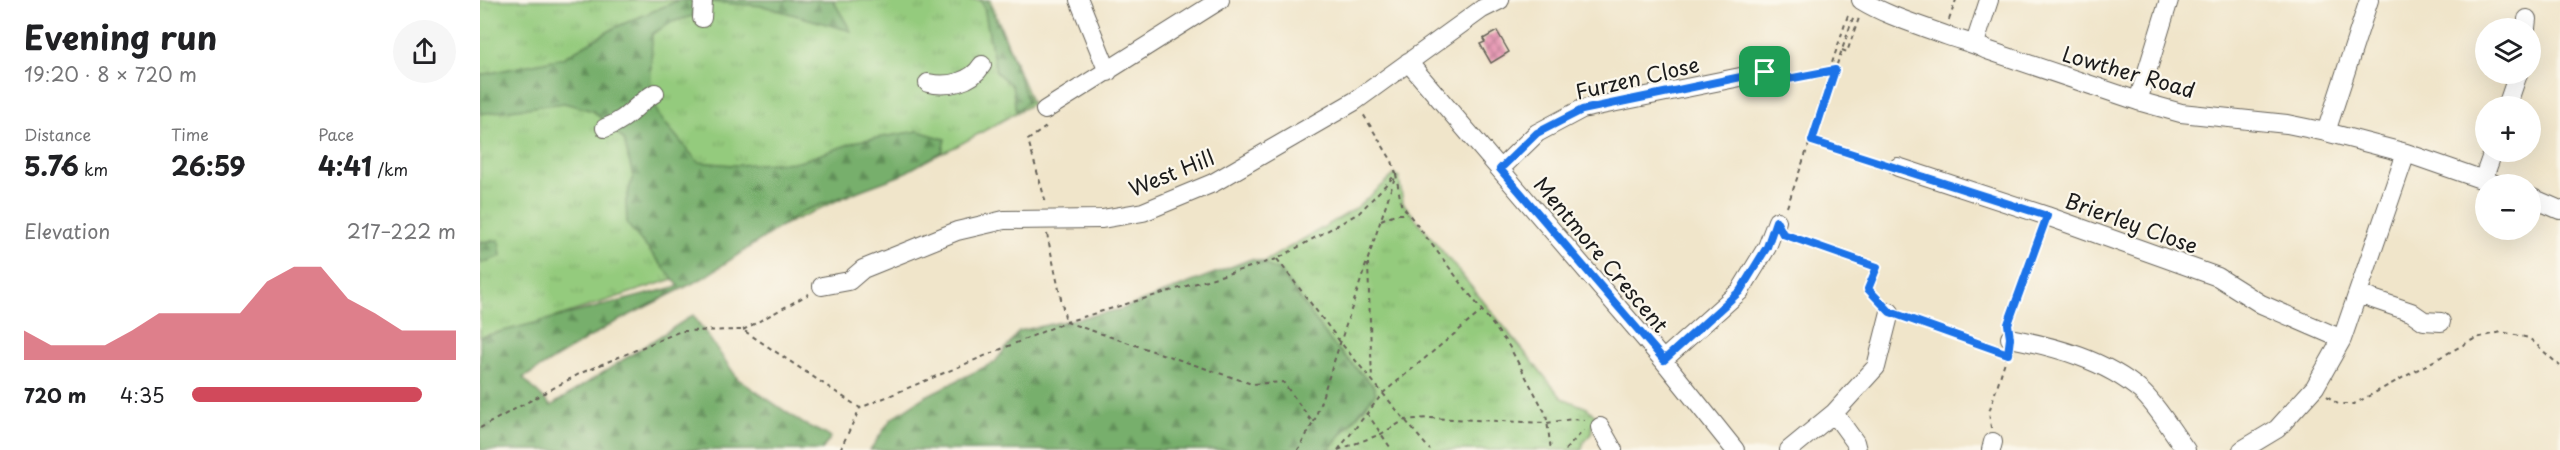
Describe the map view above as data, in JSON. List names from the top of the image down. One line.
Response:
{"streets":{"street":["Lowther Road","Furzen Close","West Hill","Brierley Close","Mentmore Crescent"]},"crossings":[["Furzen Close","Mentmore Crescent"],["West Hill","Mentmore Crescent"]],"page":{"heading":["Evening run","19:20 · 8 × 720 m"],"map_buttons":["+","−"],"stats":[["Distance","5.76 km"],["Time","26:59"],["Pace","4:41 /km"]],"chart":["Elevation","217–222 m"],"list":[{"name":"720 m","note":"4:35"}]}}
